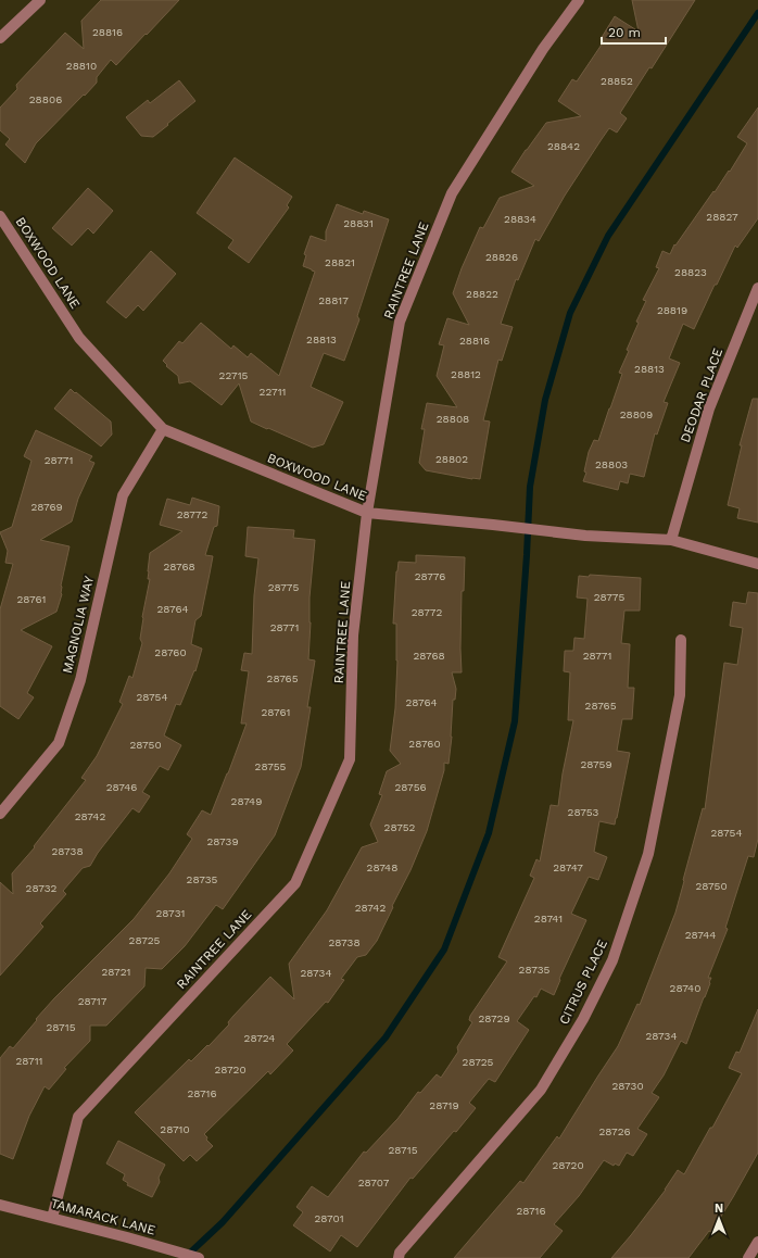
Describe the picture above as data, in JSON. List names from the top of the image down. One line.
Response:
{"streets":{"street":["BOXWOOD LANE","RAINTREE LANE","DEODAR PLACE","MAGNOLIA WAY","CITRUS PLACE","TAMARACK LANE"]},"crossings":[["BOXWOOD LANE","RAINTREE LANE"],["BOXWOOD LANE","DEODAR PLACE"],["BOXWOOD LANE","MAGNOLIA WAY"],["RAINTREE LANE","TAMARACK LANE"]],"house_numbers":["28816","28810","28852","28806","28842","28827","28834","28831","28826","28821","28823","28822","28817","28819","28813","28816","28813","28812","22715","22711","28809","28808","28802","28771","28803","28769","28772","28768","28776","28775","28775","28761","28764","28772","28771","28760","28768","28771","28765","28754","28764","28765","28761","28760","28750","28759","28755","28746","28756","28749","28753","28742","28752","28754","28739","28738","28748","28747","28735","28750","28732","28742","28731","28741","28744","28725","28738","28735","28721","28734","28740","28717","28729","28715","28734","28724","28711","28725","28720","28730","28716","28719","28710","28726","28715","28720","28707","28716","28701"],"scale_bar":"20 m","north":"top"}
